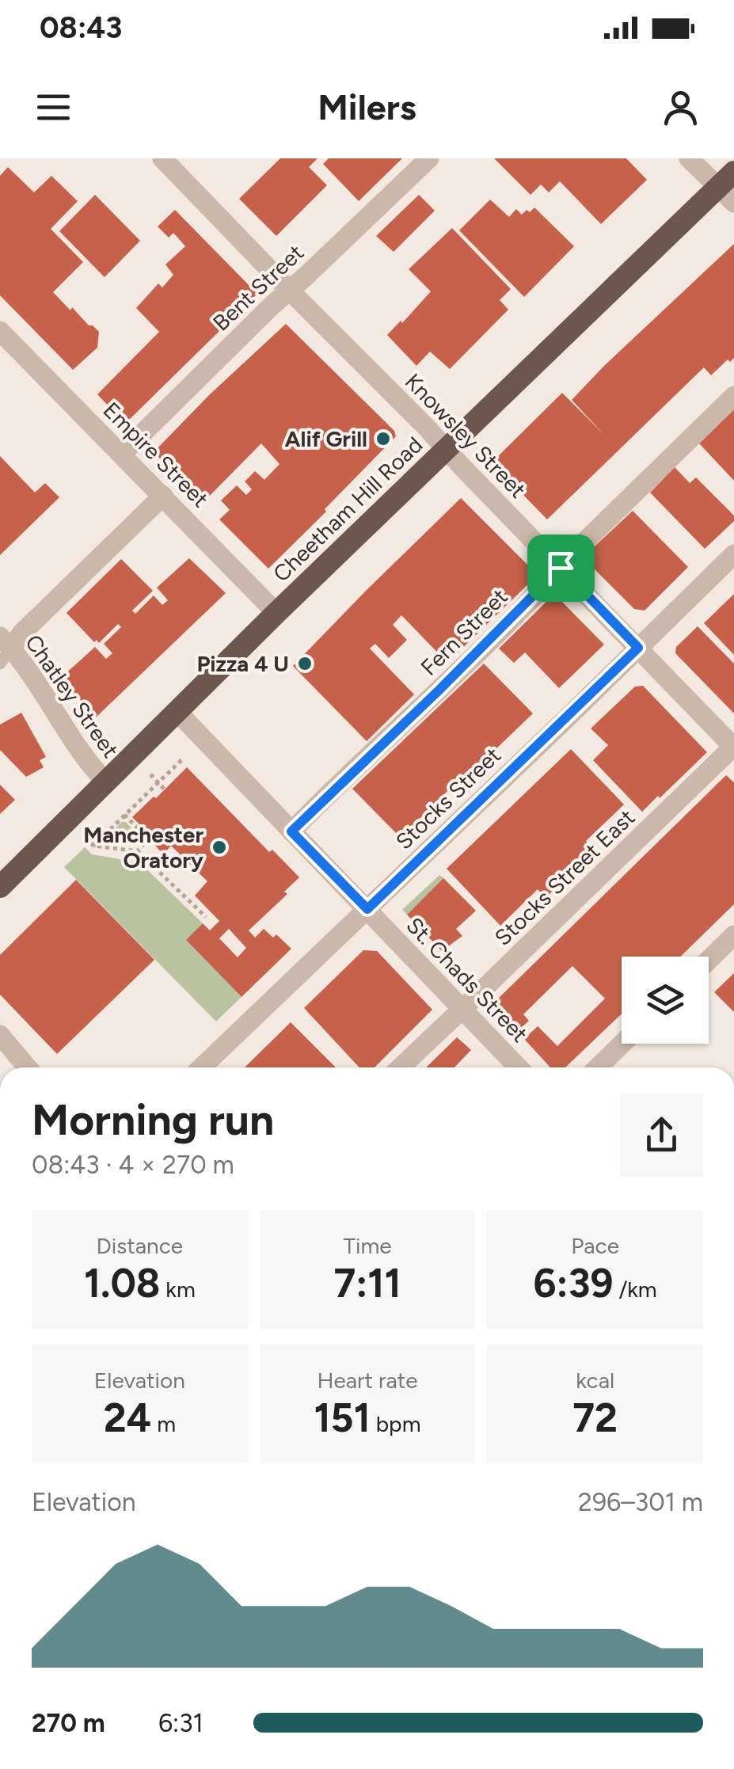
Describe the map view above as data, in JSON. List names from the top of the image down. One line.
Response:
{"streets":{"highway":["Cheetham Hill Road"],"street":["Bent Street","Knowsley Street","Empire Street","Fern Street","Chatley Street","Stocks Street","Stocks Street East","St. Chads Street"]},"crossings":[["Bent Street","Knowsley Street"],["Bent Street","Empire Street"],["Knowsley Street","Cheetham Hill Road"],["Knowsley Street","Fern Street"],["Knowsley Street","Stocks Street"],["Knowsley Street","Stocks Street East"],["Empire Street","Cheetham Hill Road"],["Cheetham Hill Road","Chatley Street"],["Cheetham Hill Road","St. Chads Street"],["Fern Street","St. Chads Street"],["Stocks Street","St. Chads Street"],["Stocks Street East","St. Chads Street"]],"places":["Alif Grill","Pizza 4 U","Manchester Oratory"],"page":{"status":"08:43","header":"Milers","heading":["Morning run","08:43 · 4 × 270 m"],"stats":[["Distance","1.08 km"],["Time","7:11"],["Pace","6:39 /km"],["Elevation","24 m"],["Heart rate","151 bpm"],["kcal","72"]],"chart":["Elevation","296–301 m"],"list":[{"name":"270 m","note":"6:31"}]}}
